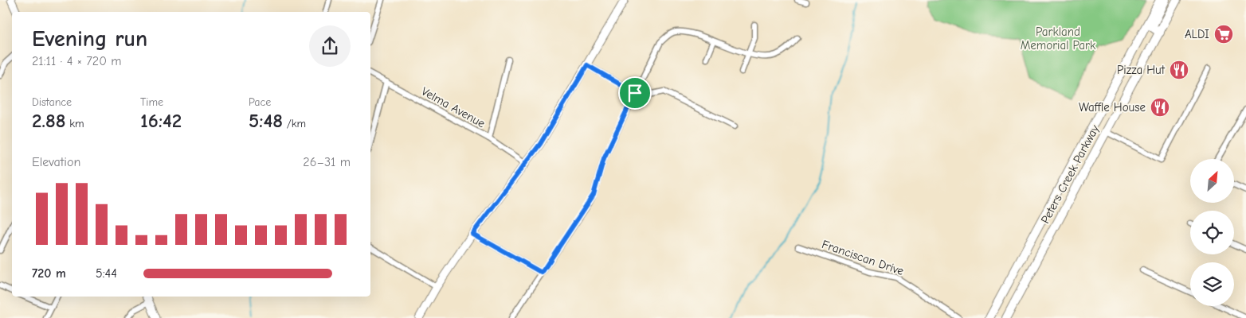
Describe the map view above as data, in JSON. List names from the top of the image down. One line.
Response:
{"streets":{"main road":["Peters Creek Parkway"],"street":["Velma Avenue","Franciscan Drive"]},"parks":["Parkland Memorial Park"],"places":{"supermarket":["ALDI"],"restaurant":["Pizza Hut","Waffle House"]},"north":"top right","page":{"heading":["Evening run","21:11 · 4 × 720 m"],"stats":[["Distance","2.88 km"],["Time","16:42"],["Pace","5:48 /km"]],"chart":["Elevation","26–31 m"],"list":[{"name":"720 m","note":"5:44"}]}}
